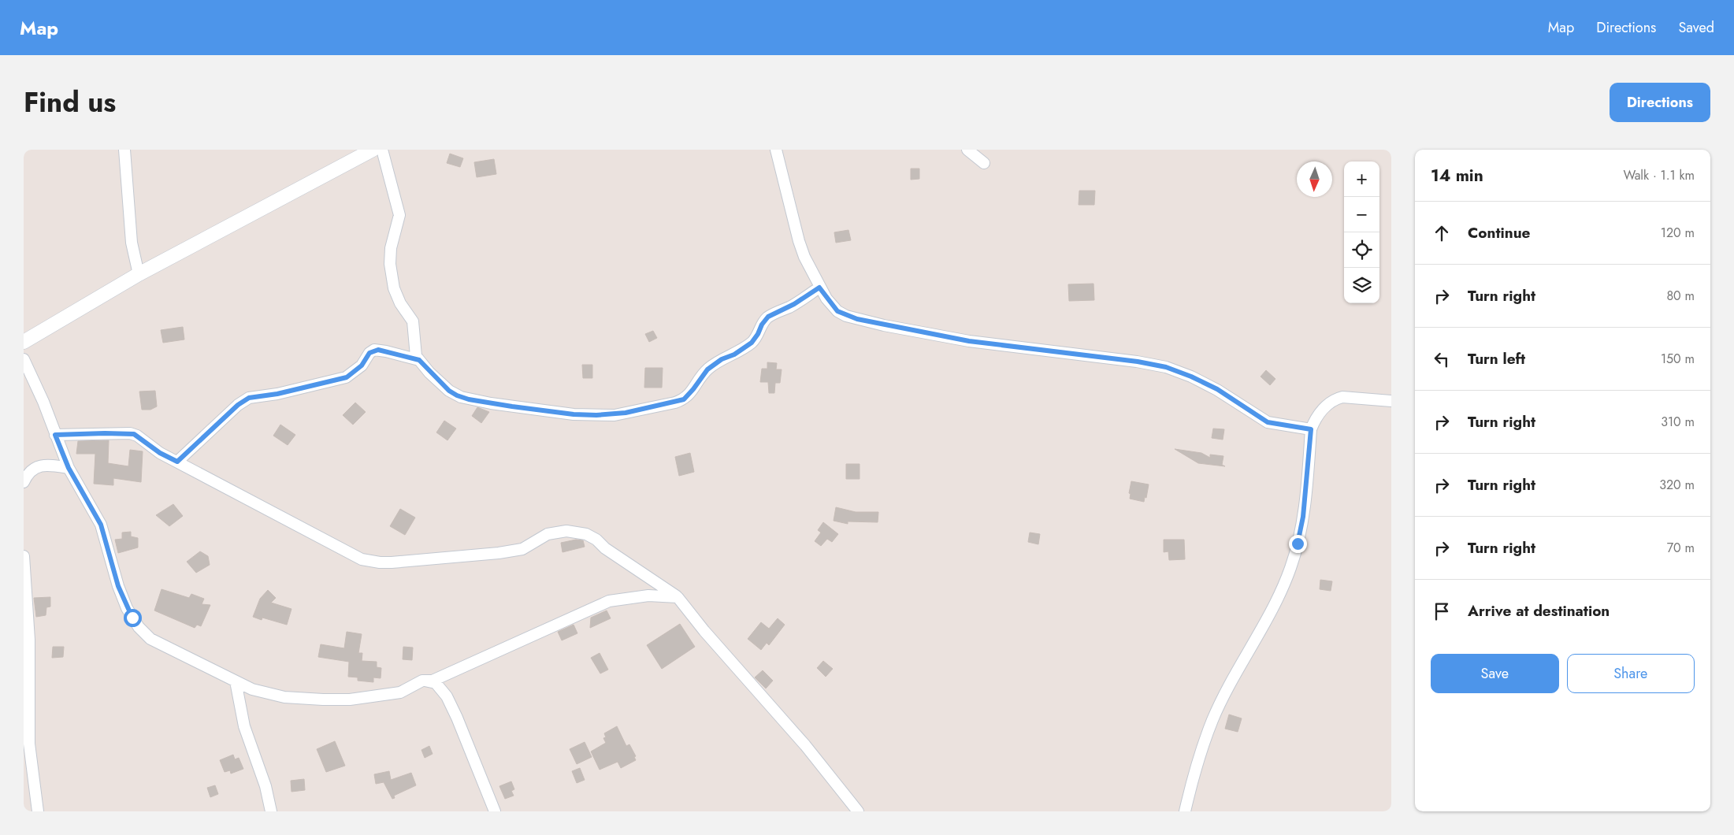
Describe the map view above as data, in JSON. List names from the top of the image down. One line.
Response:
{"north":"bottom","page":{"header":"Map","nav":["Map","Directions","Saved"],"title":"Find us","buttons":["Directions",["Save","Share"]],"heading":["14 min","Walk · 1.1 km"],"map_buttons":["+","−"],"list":[["Continue","120 m"],["Turn right","80 m"],["Turn left","150 m"],["Turn right","310 m"],["Turn right","320 m"],["Turn right","70 m"],"Arrive at destination"]}}
